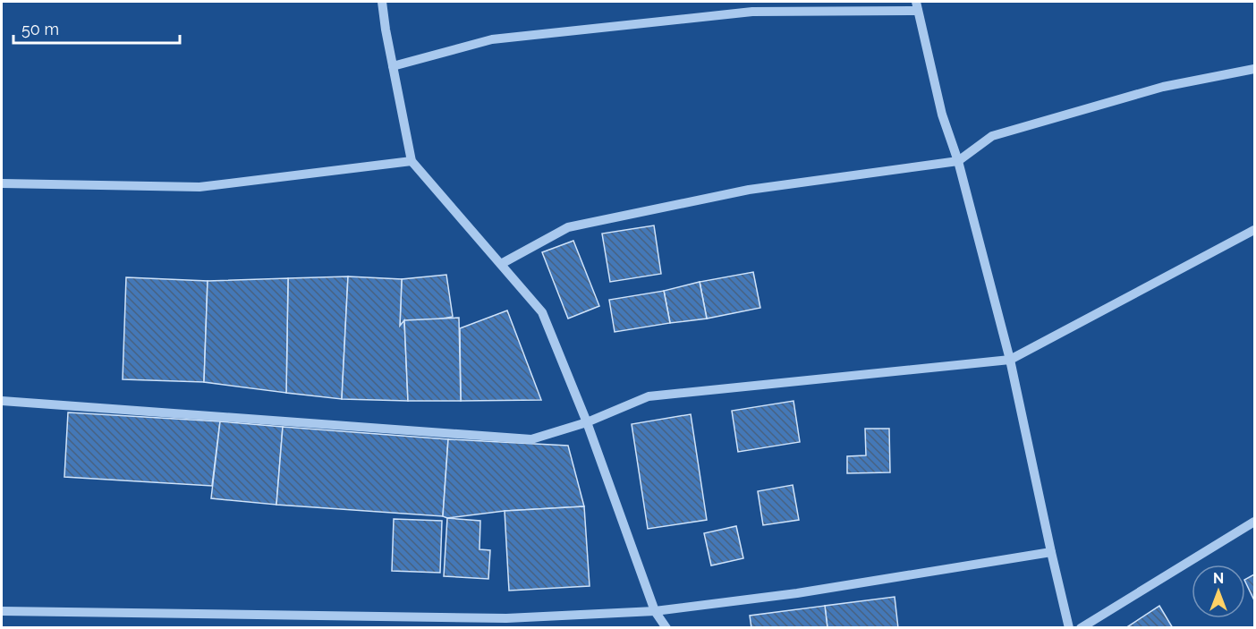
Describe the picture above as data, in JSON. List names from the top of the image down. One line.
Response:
{"scale_bar":"50 m","north":"top"}
